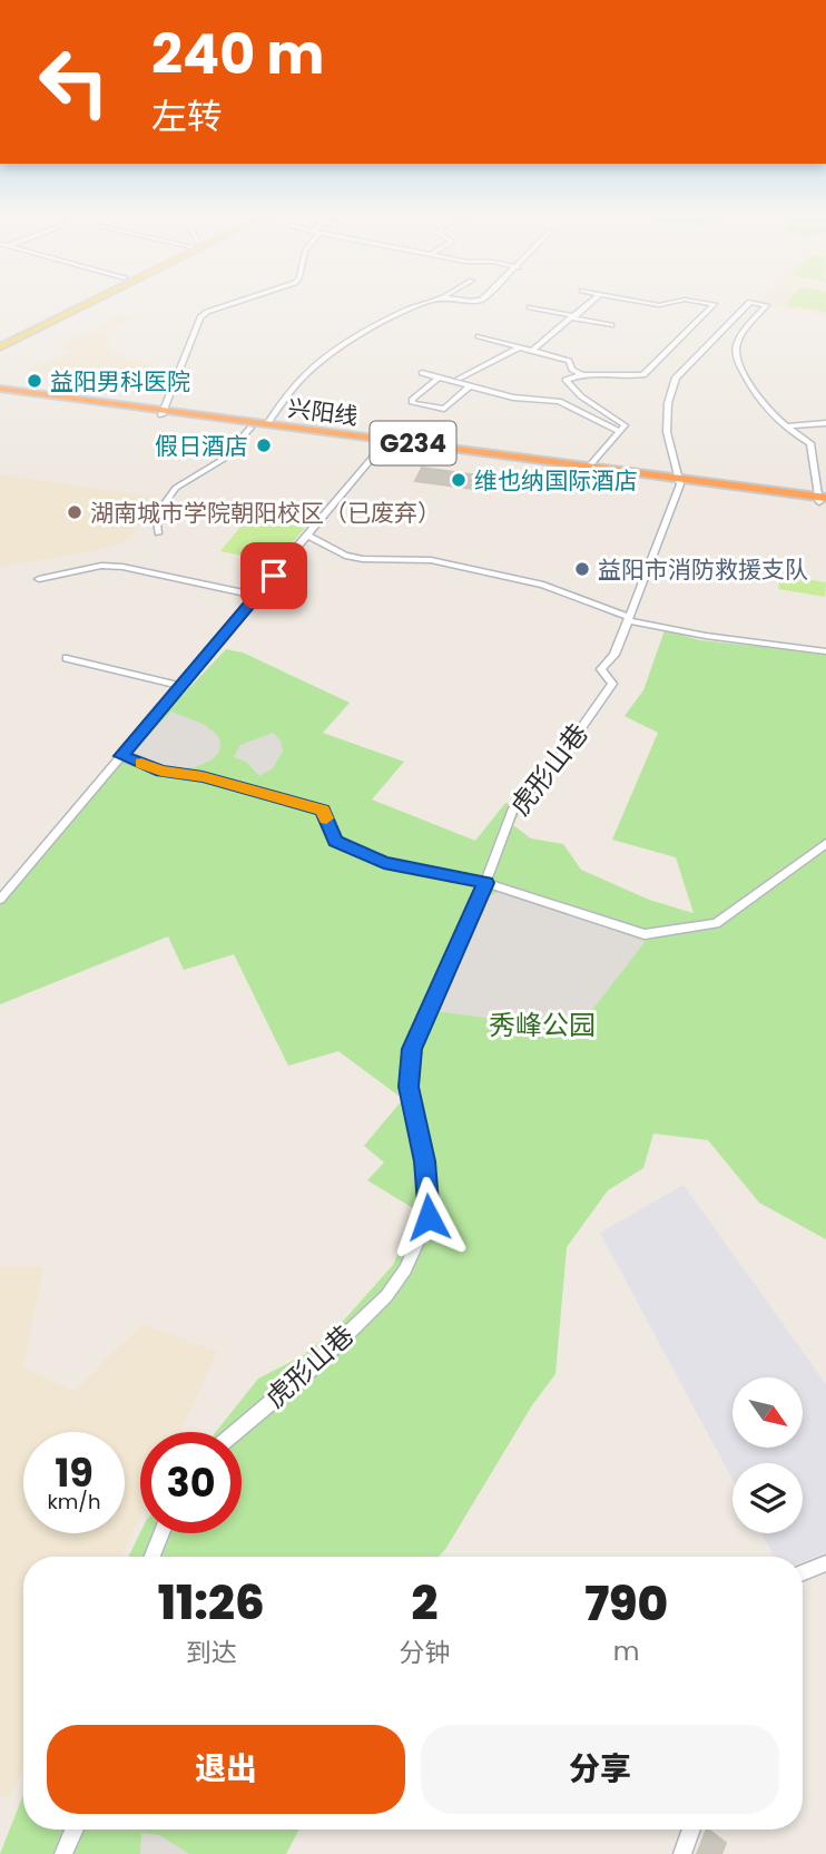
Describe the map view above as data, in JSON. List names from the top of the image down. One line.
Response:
{"streets":{"highway":["兴阳线","G234"],"street":["虎形山巷"]},"parks":["秀峰公园"],"places":["益阳男科医院","假日酒店","维也纳国际酒店","湖南城市学院朝阳校区（已废弃）","益阳市消防救援支队"],"north":"bottom right","page":{"turn":["240 m","左转"],"speed":"19 km/h","limit":"30","eta":["11:26","到达","2","分钟","790","m"],"buttons":["退出","分享"]}}
